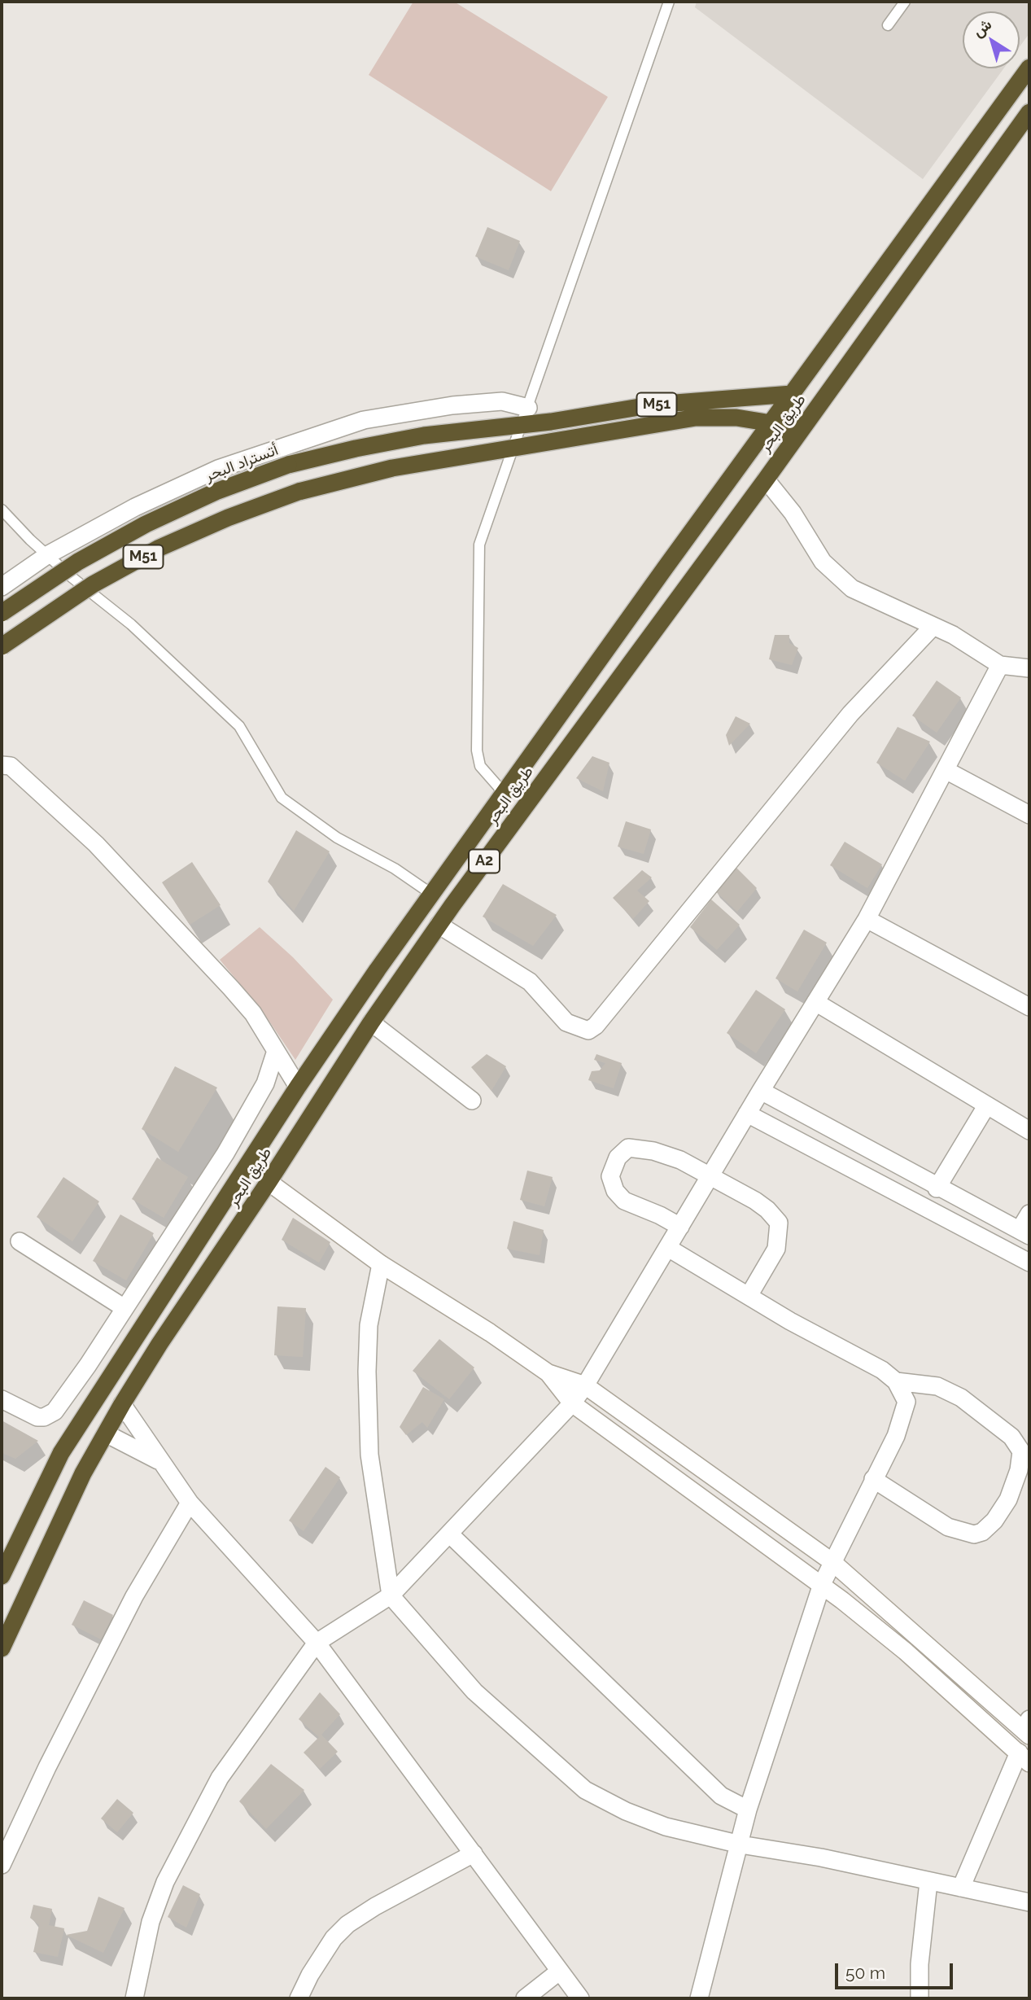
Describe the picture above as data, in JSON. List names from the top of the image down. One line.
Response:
{"streets":{"highway":["M51","طريق البحر","أتستراد البحر","A2"]},"crossings":[["M51","طريق البحر"],["M51","أتستراد البحر"]],"scale_bar":"50 m","north":"top left"}
